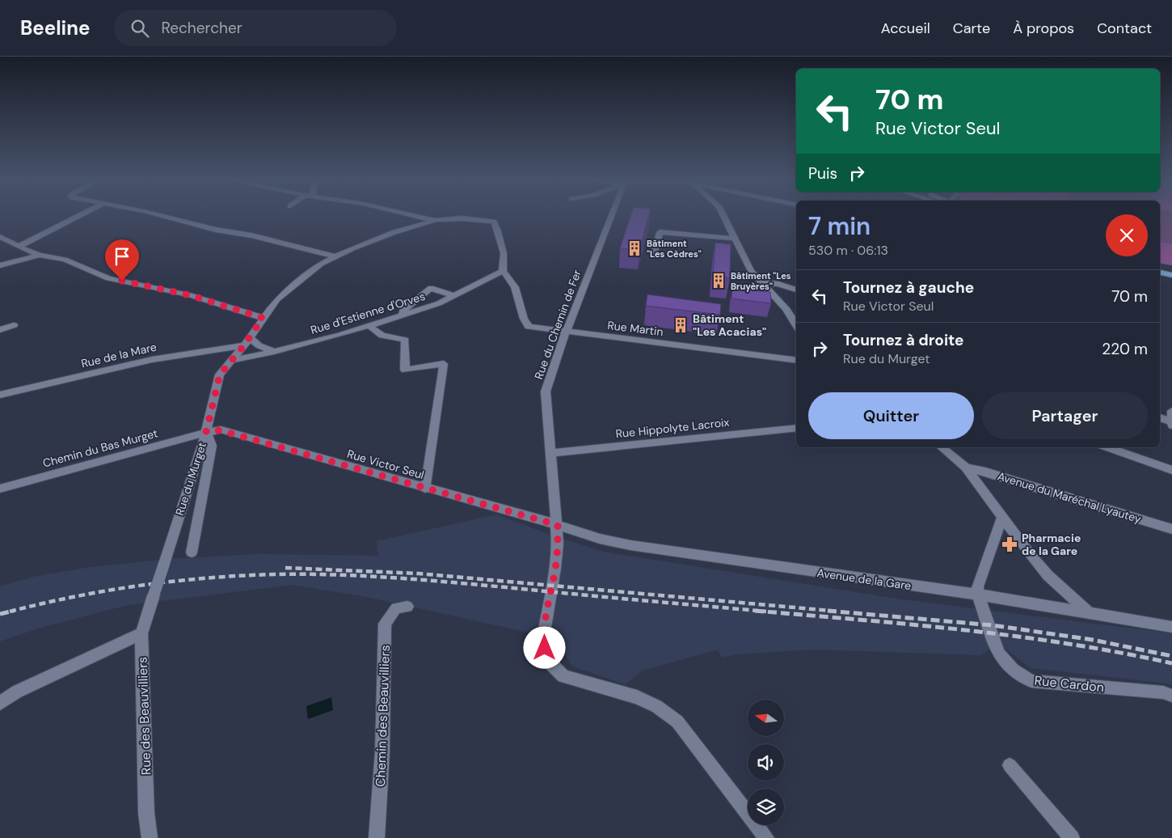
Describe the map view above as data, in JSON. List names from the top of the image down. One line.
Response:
{"streets":{"street":["Rue d'Estienne d'Orves","Rue du Chemin de Fer","Rue Martin","Rue de la Mare","Rue Hippolyte Lacroix","Chemin du Bas Murget","Rue Victor Seul","Rue du Murget","Avenue du Maréchal Lyautey","Avenue de la Gare","Rue Cardon","Rue des Beauvilliers","Chemin des Beauvilliers"]},"crossings":[["Rue d'Estienne d'Orves","Rue Martin"],["Rue d'Estienne d'Orves","Rue du Murget"],["Rue du Chemin de Fer","Rue Martin"],["Rue du Chemin de Fer","Rue Hippolyte Lacroix"],["Rue du Chemin de Fer","Rue Victor Seul"],["Rue du Chemin de Fer","Avenue de la Gare"],["Rue de la Mare","Rue du Murget"],["Chemin du Bas Murget","Rue Victor Seul"],["Chemin du Bas Murget","Rue du Murget"],["Rue Victor Seul","Rue du Murget"],["Rue Victor Seul","Avenue de la Gare"],["Rue du Murget","Rue des Beauvilliers"],["Avenue de la Gare","Rue Cardon"]],"places":{"building":["Bâtiment \"Les Cèdres\"","Bâtiment \"Les Bruyères\"","Bâtiment \"Les Acacias\""],"pharmacy":["Pharmacie de la Gare"]},"north":"left","page":{"header":"Beeline","search":"Rechercher","nav":["Accueil","Carte","À propos","Contact"],"turn":["70 m","Rue Victor Seul"],"then":"Puis","heading":["7 min","530 m · 06:13"],"list":[{"name":"Tournez à gauche","note":"Rue Victor Seul","value":"70 m"},{"name":"Tournez à droite","note":"Rue du Murget","value":"220 m"}],"buttons":["Quitter","Partager"]}}
